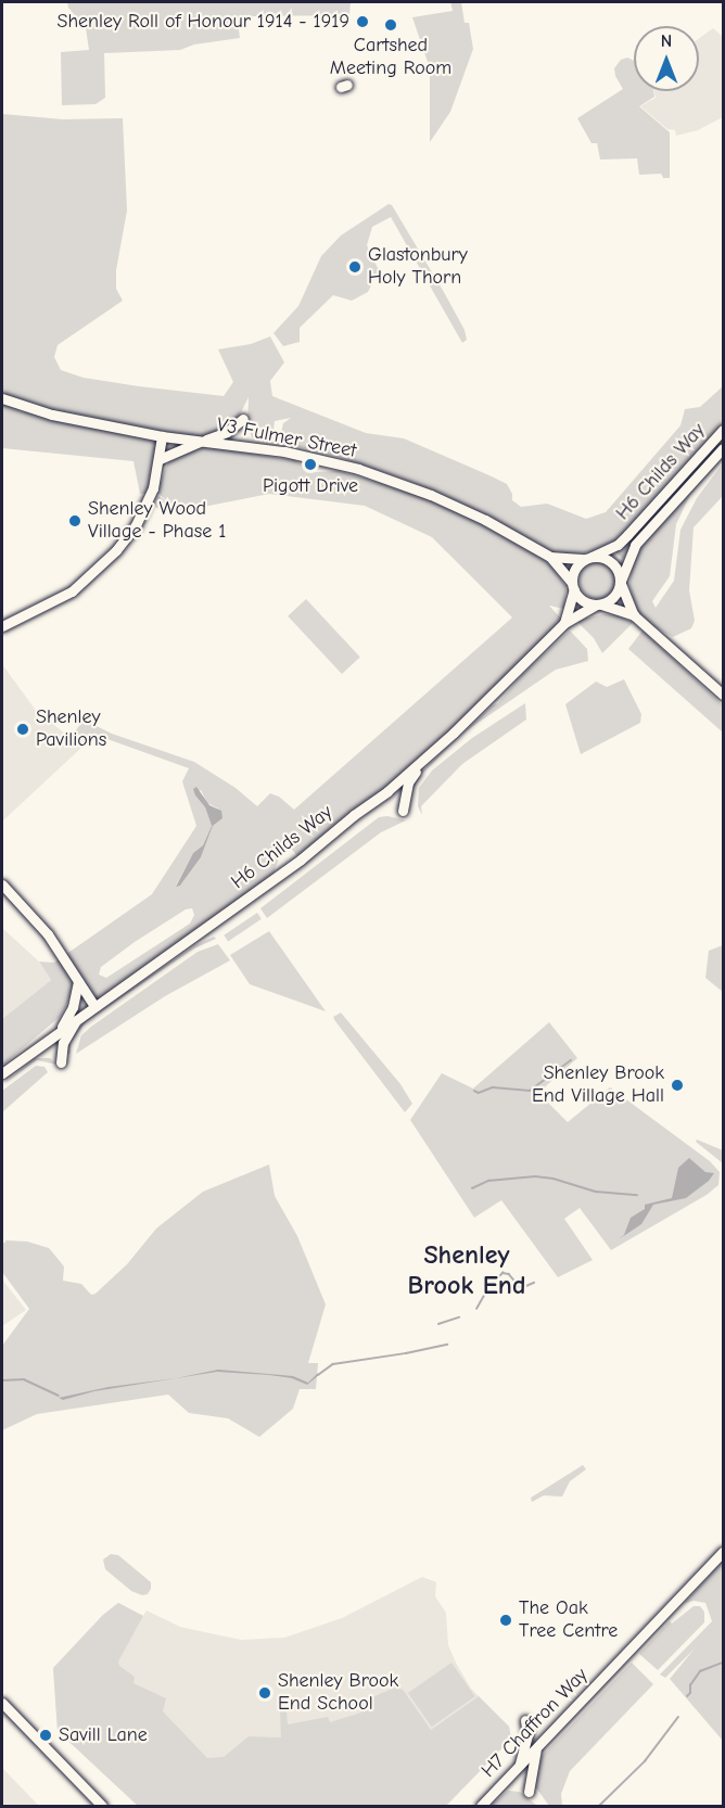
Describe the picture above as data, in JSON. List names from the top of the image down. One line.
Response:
{"streets":{"street":["V3 Fulmer Street","H6 Childs Way","H7 Chaffron Way"]},"crossings":[["V3 Fulmer Street","H6 Childs Way"]],"districts":["Shenley Brook End"],"places":["Shenley Roll of Honour 1914 - 1919","Cartshed Meeting Room","Glastonbury Holy Thorn","Pigott Drive","Shenley Wood Village - Phase 1","Shenley Pavilions","Shenley Brook End Village Hall","The Oak Tree Centre","Shenley Brook End School","Savill Lane"],"north":"top"}
